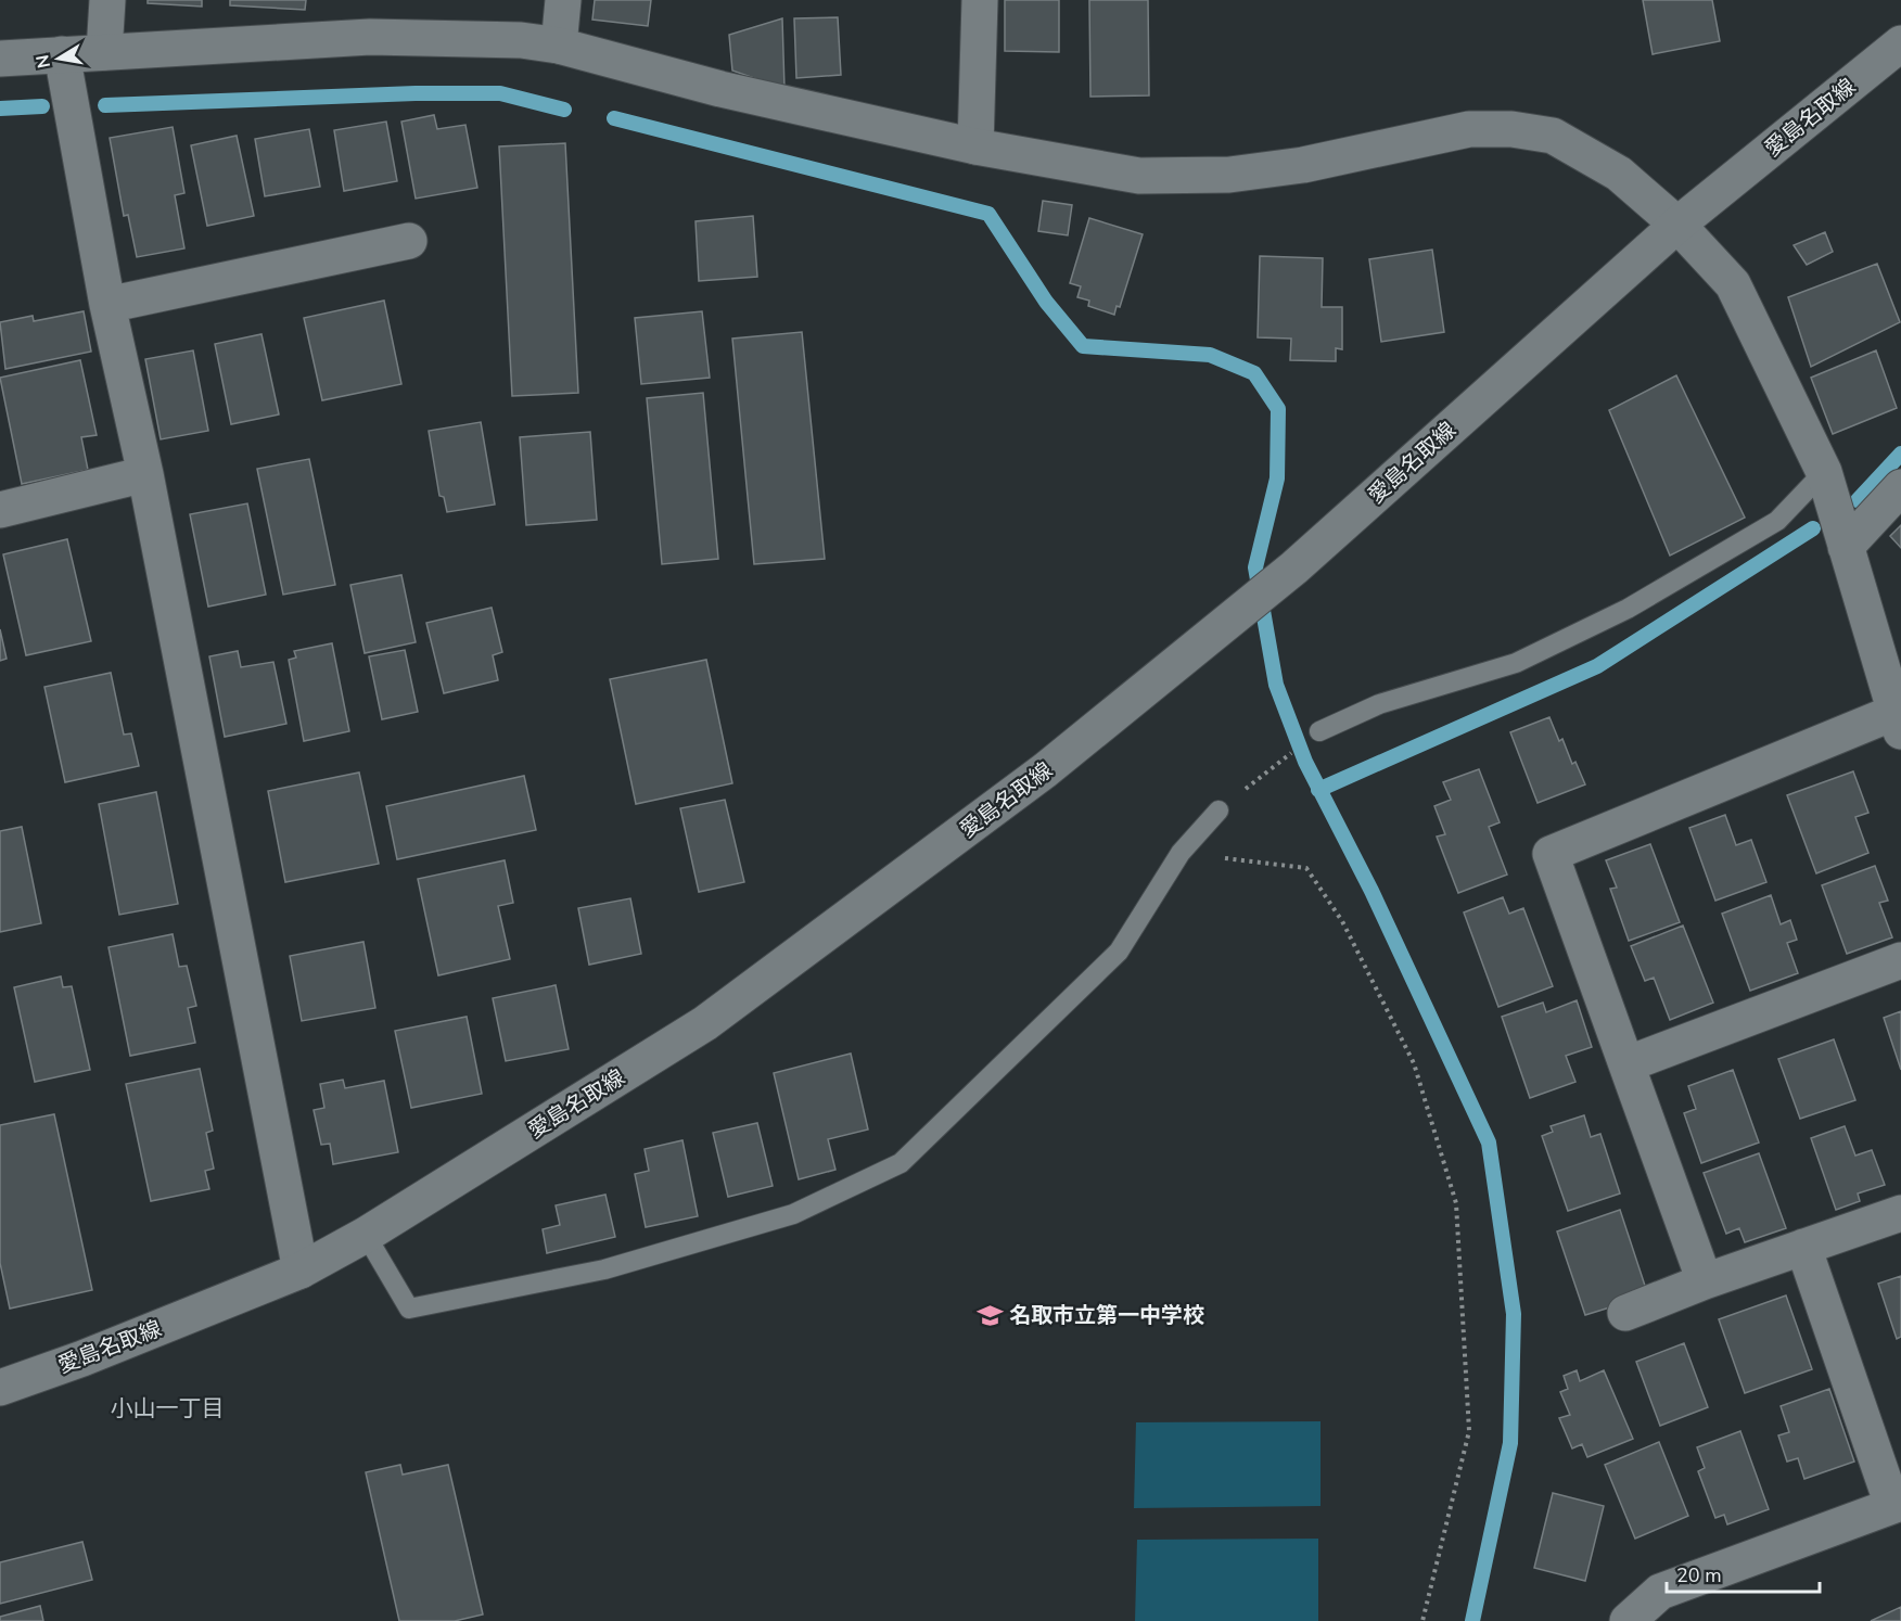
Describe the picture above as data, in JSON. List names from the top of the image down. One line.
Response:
{"streets":{"street":["愛島名取線"]},"districts":["小山一丁目"],"places":{"school or university":["名取市立第一中学校"]},"scale_bar":"20 m","north":"left"}
